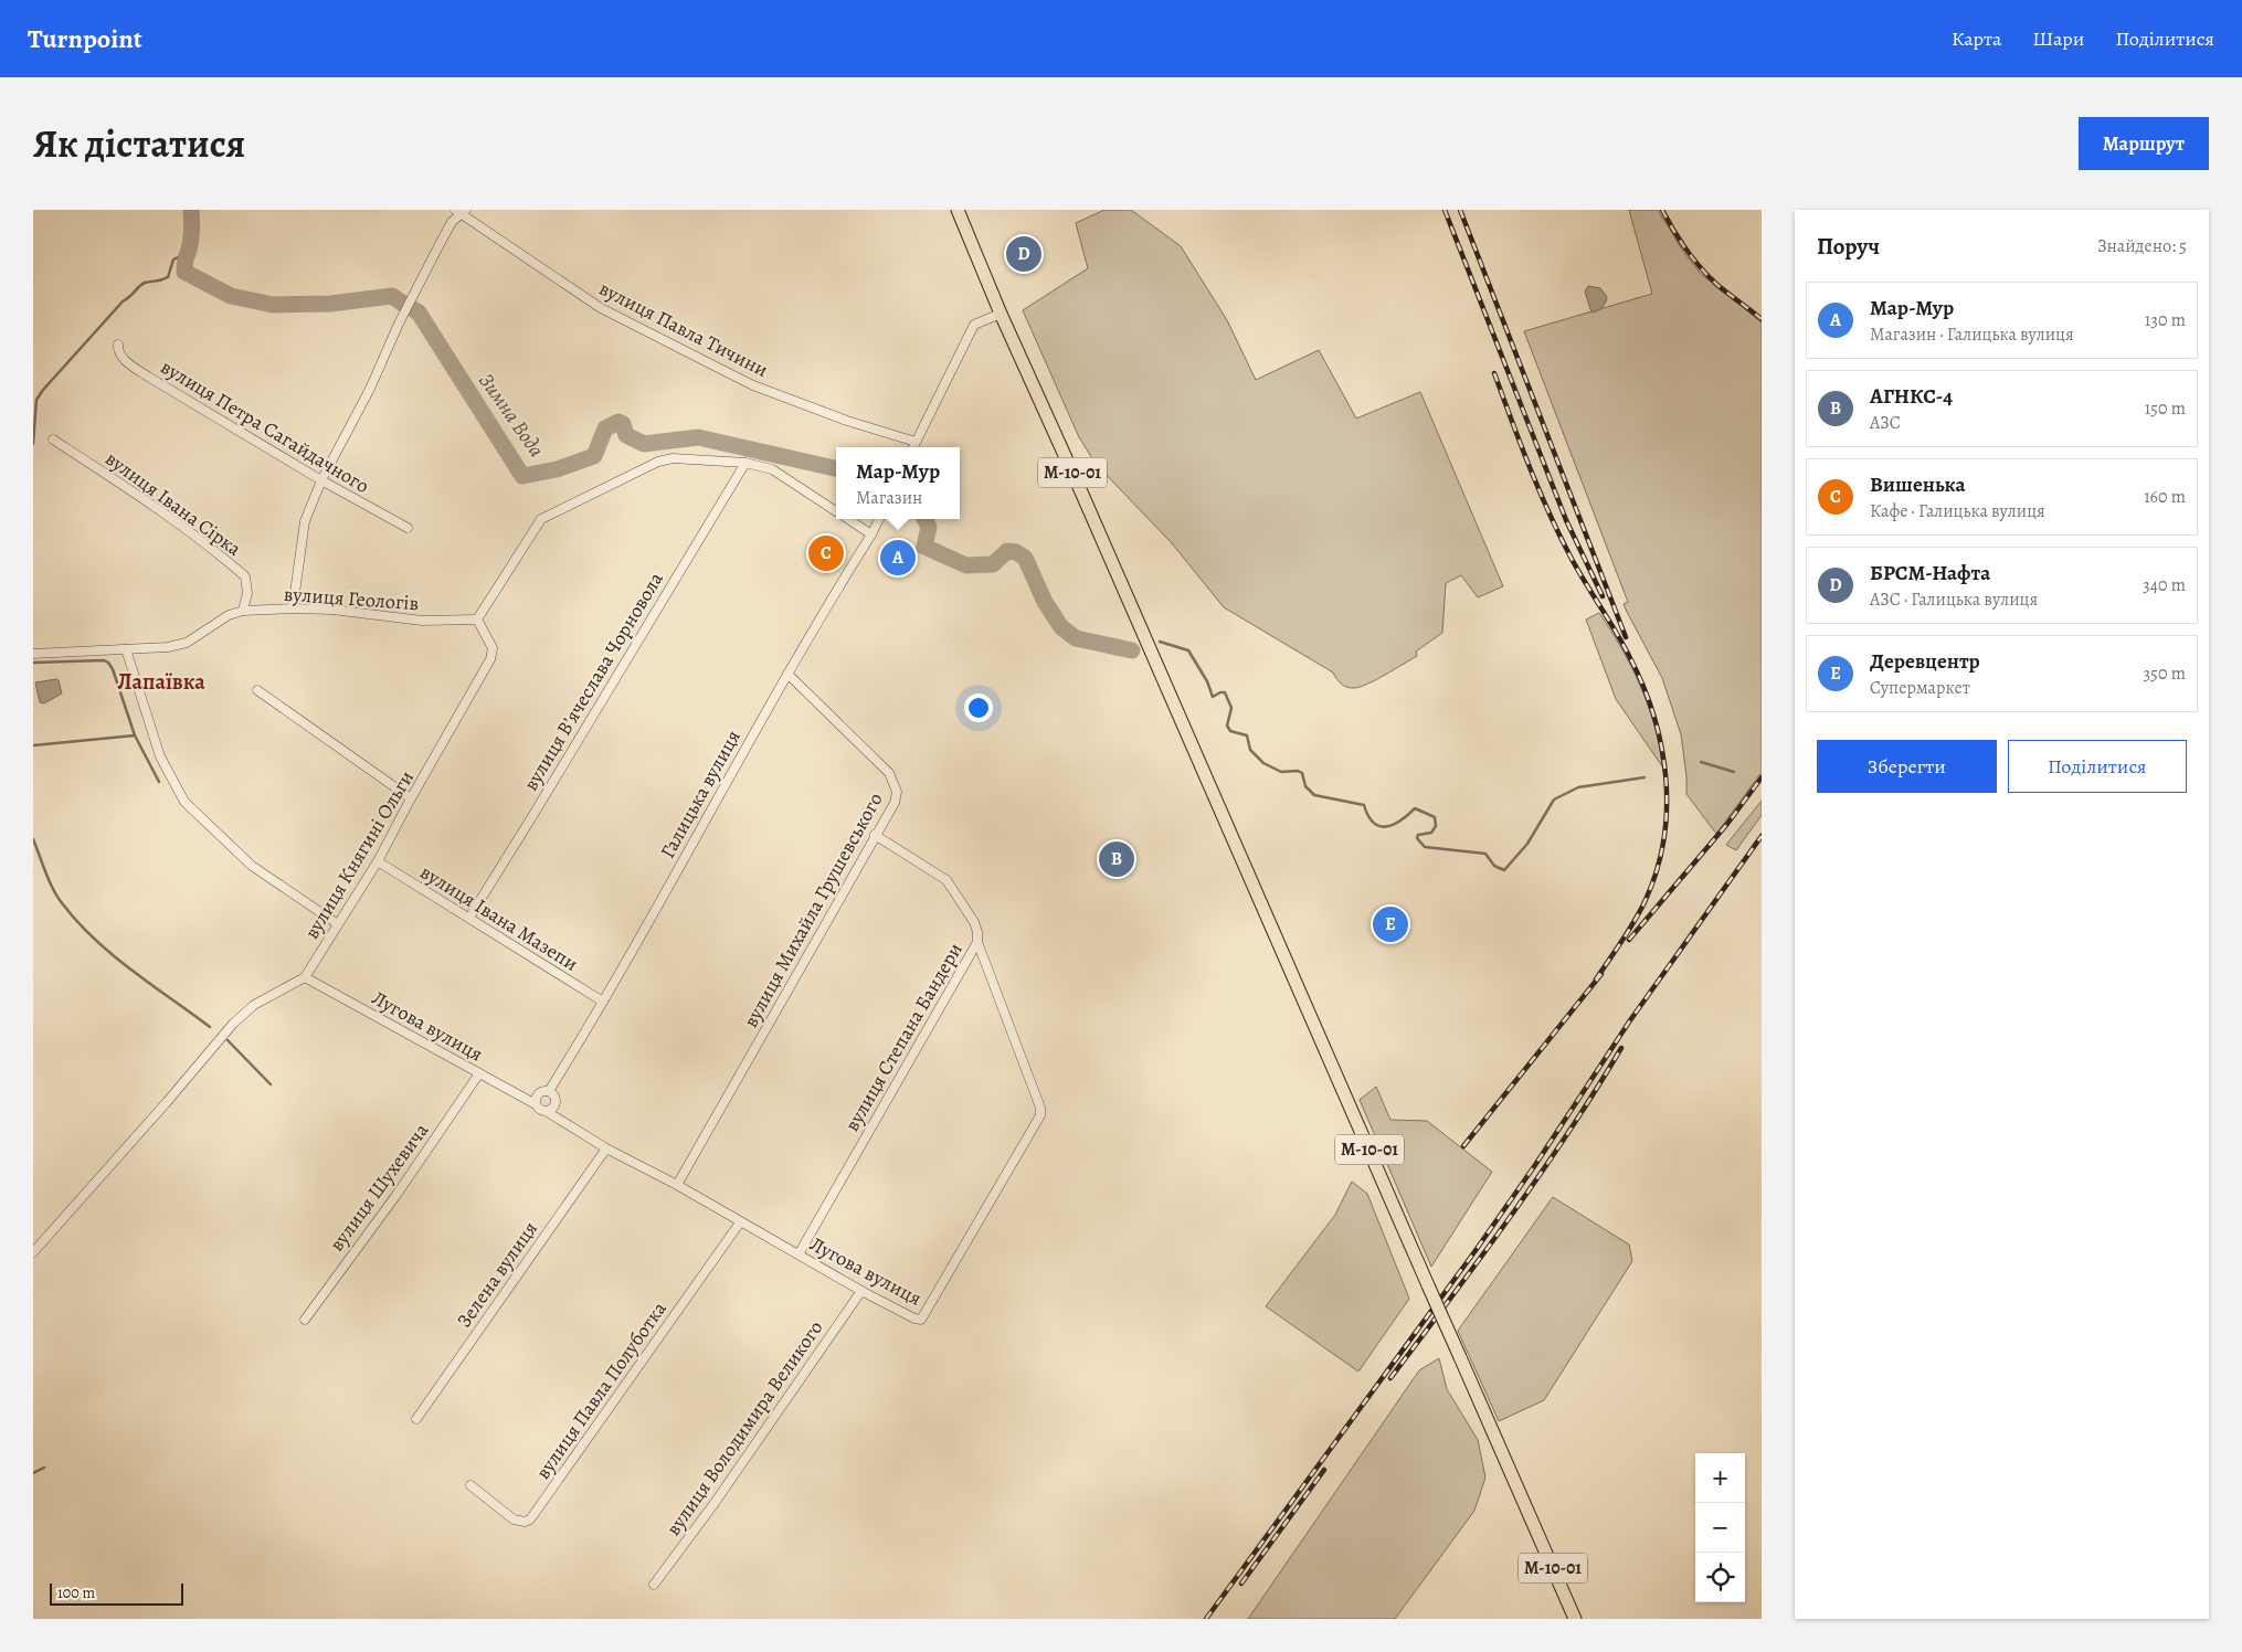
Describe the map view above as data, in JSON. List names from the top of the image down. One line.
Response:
{"streets":{"highway":["М-10-01"],"street":["вулиця Павла Тичини","вулиця Петра Сагайдачного","вулиця Івана Сірка","вулиця Геологів","вулиця Вʼячеслава Чорновола","Галицька вулиця","вулиця Княгині Ольги","вулиця Михайла Грушевського","вулиця Івана Мазепи","Лугова вулиця","вулиця Степана Бандери","вулиця Шухевича","Зелена вулиця","вулиця Павла Полуботка","вулиця Володимира Великого"]},"crossings":[["вулиця Івана Сірка","вулиця Геологів"],["вулиця Геологів","вулиця Княгині Ольги"],["вулиця Вʼячеслава Чорновола","вулиця Івана Мазепи"],["Галицька вулиця","вулиця Михайла Грушевського"],["Галицька вулиця","вулиця Івана Мазепи"],["Галицька вулиця","Лугова вулиця"],["вулиця Княгині Ольги","вулиця Івана Мазепи"],["вулиця Княгині Ольги","Лугова вулиця"],["вулиця Михайла Грушевського","Лугова вулиця"],["вулиця Михайла Грушевського","вулиця Степана Бандери"],["Лугова вулиця","вулиця Степана Бандери"],["Лугова вулиця","вулиця Шухевича"],["Лугова вулиця","Зелена вулиця"],["Лугова вулиця","вулиця Павла Полуботка"],["Лугова вулиця","вулиця Володимира Великого"]],"districts":["Лапаївка"],"water":["Зимна Вода"],"scale_bar":"100 m","page":{"header":"Turnpoint","nav":["Карта","Шари","Поділитися"],"title":"Як дістатися","buttons":["Маршрут",["Зберегти","Поділитися"]],"heading":["Поруч","Знайдено: 5"],"pins":["D","C","A","B","E"],"list":[{"mark":"A","name":"Мар-Мур","note":"Магазин · Галицька вулиця","value":"130 m"},{"mark":"B","name":"АГНКС-4","note":"АЗС","value":"150 m"},{"mark":"C","name":"Вишенька","note":"Кафе · Галицька вулиця","value":"160 m"},{"mark":"D","name":"БРСМ-Нафта","note":"АЗС · Галицька вулиця","value":"340 m"},{"mark":"E","name":"Деревцентр","note":"Супермаркет","value":"350 m"}],"popup":["Мар-Мур","Магазин"],"map_buttons":["+","−"],"scale":"100 m"}}
